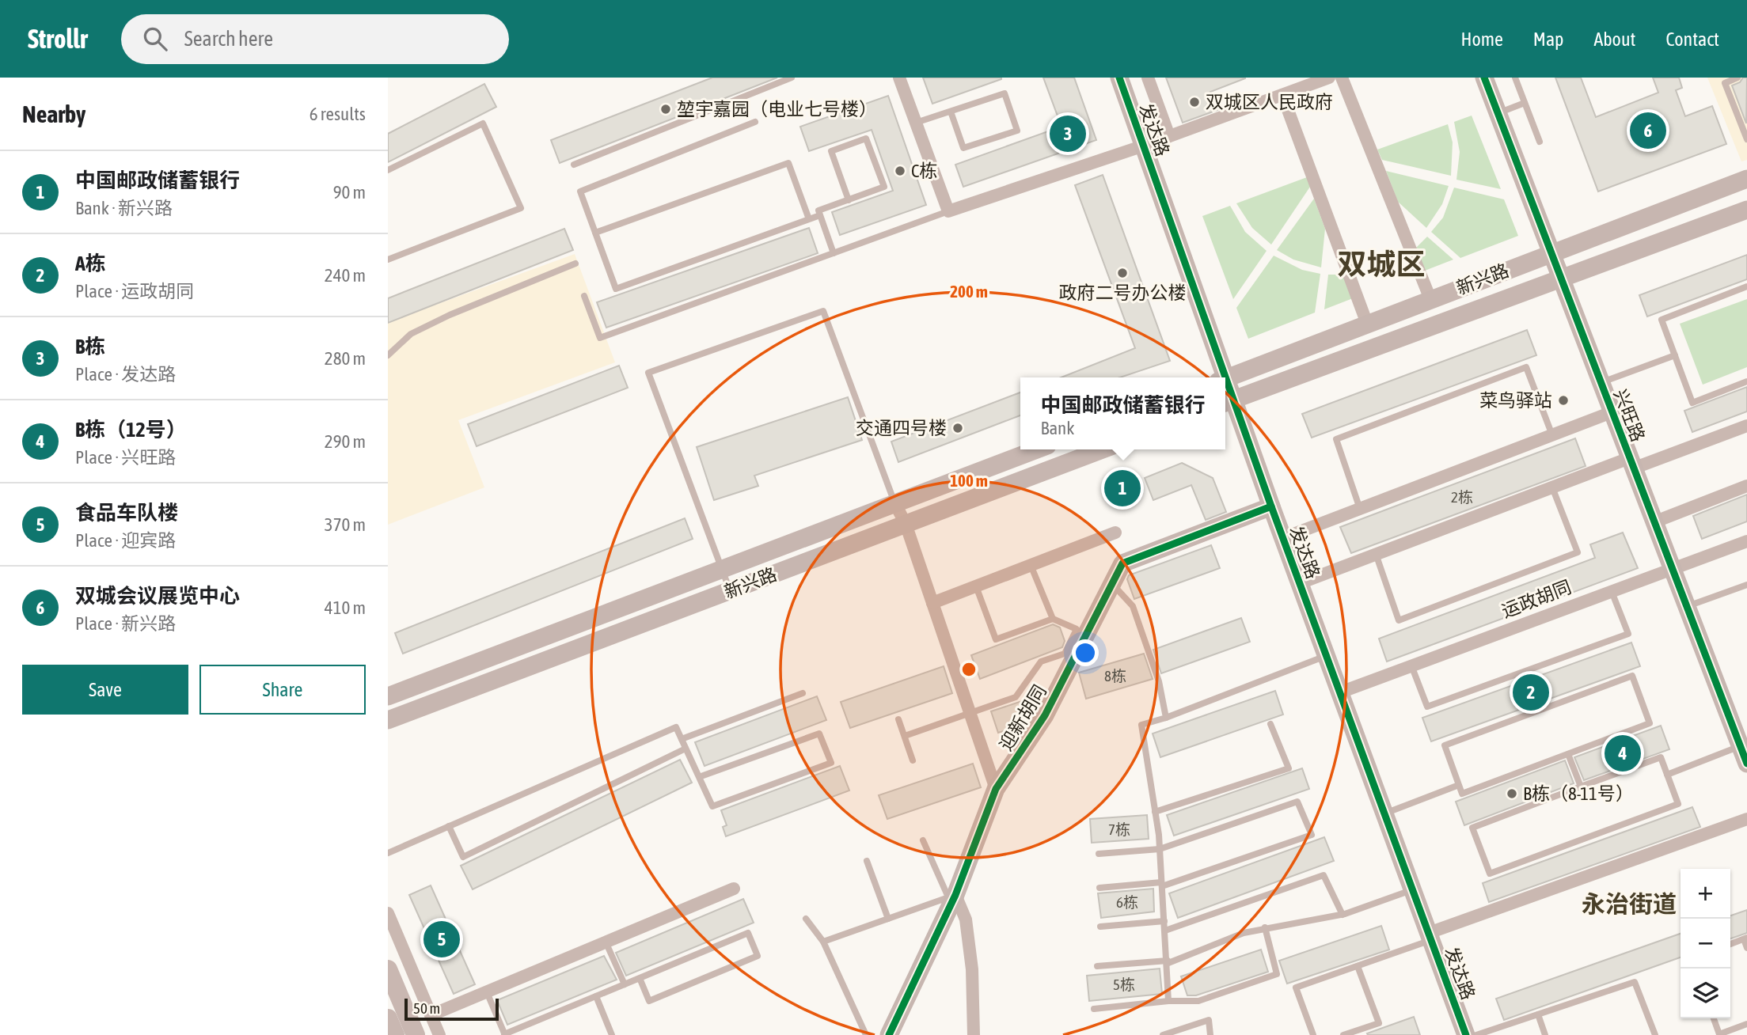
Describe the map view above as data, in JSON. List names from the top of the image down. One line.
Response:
{"streets":{"main road":["发达路","新兴路","兴旺路","迎新胡同"],"street":["运政胡同"]},"crossings":[["发达路","新兴路"],["发达路","运政胡同"],["发达路","迎新胡同"],["新兴路","兴旺路"],["兴旺路","运政胡同"]],"districts":["双城区","永治街道"],"places":["双城区人民政府","堃宇嘉园（电业七号楼）","C栋","政府二号办公楼","菜鸟驿站","交通四号楼","B栋（8-11号）"],"house_numbers":["2栋","8栋","7栋","6栋","5栋"],"scale_bar":"50 m","page":{"header":"Strollr","search":"Search here","nav":["Home","Map","About","Contact"],"heading":["Nearby","6 results"],"pins":["6","3","1","2","4","5"],"list":[{"mark":"1","name":"中国邮政储蓄银行","note":"Bank · 新兴路","value":"90 m"},{"mark":"2","name":"A栋","note":"Place · 运政胡同","value":"240 m"},{"mark":"3","name":"B栋","note":"Place · 发达路","value":"280 m"},{"mark":"4","name":"B栋（12号）","note":"Place · 兴旺路","value":"290 m"},{"mark":"5","name":"食品车队楼","note":"Place · 迎宾路","value":"370 m"},{"mark":"6","name":"双城会议展览中心","note":"Place · 新兴路","value":"410 m"}],"popup":["中国邮政储蓄银行","Bank"],"buttons":["Save","Share"],"map_buttons":["+","−"],"scale":"50 m"},"rings":["200 m","100 m"]}
